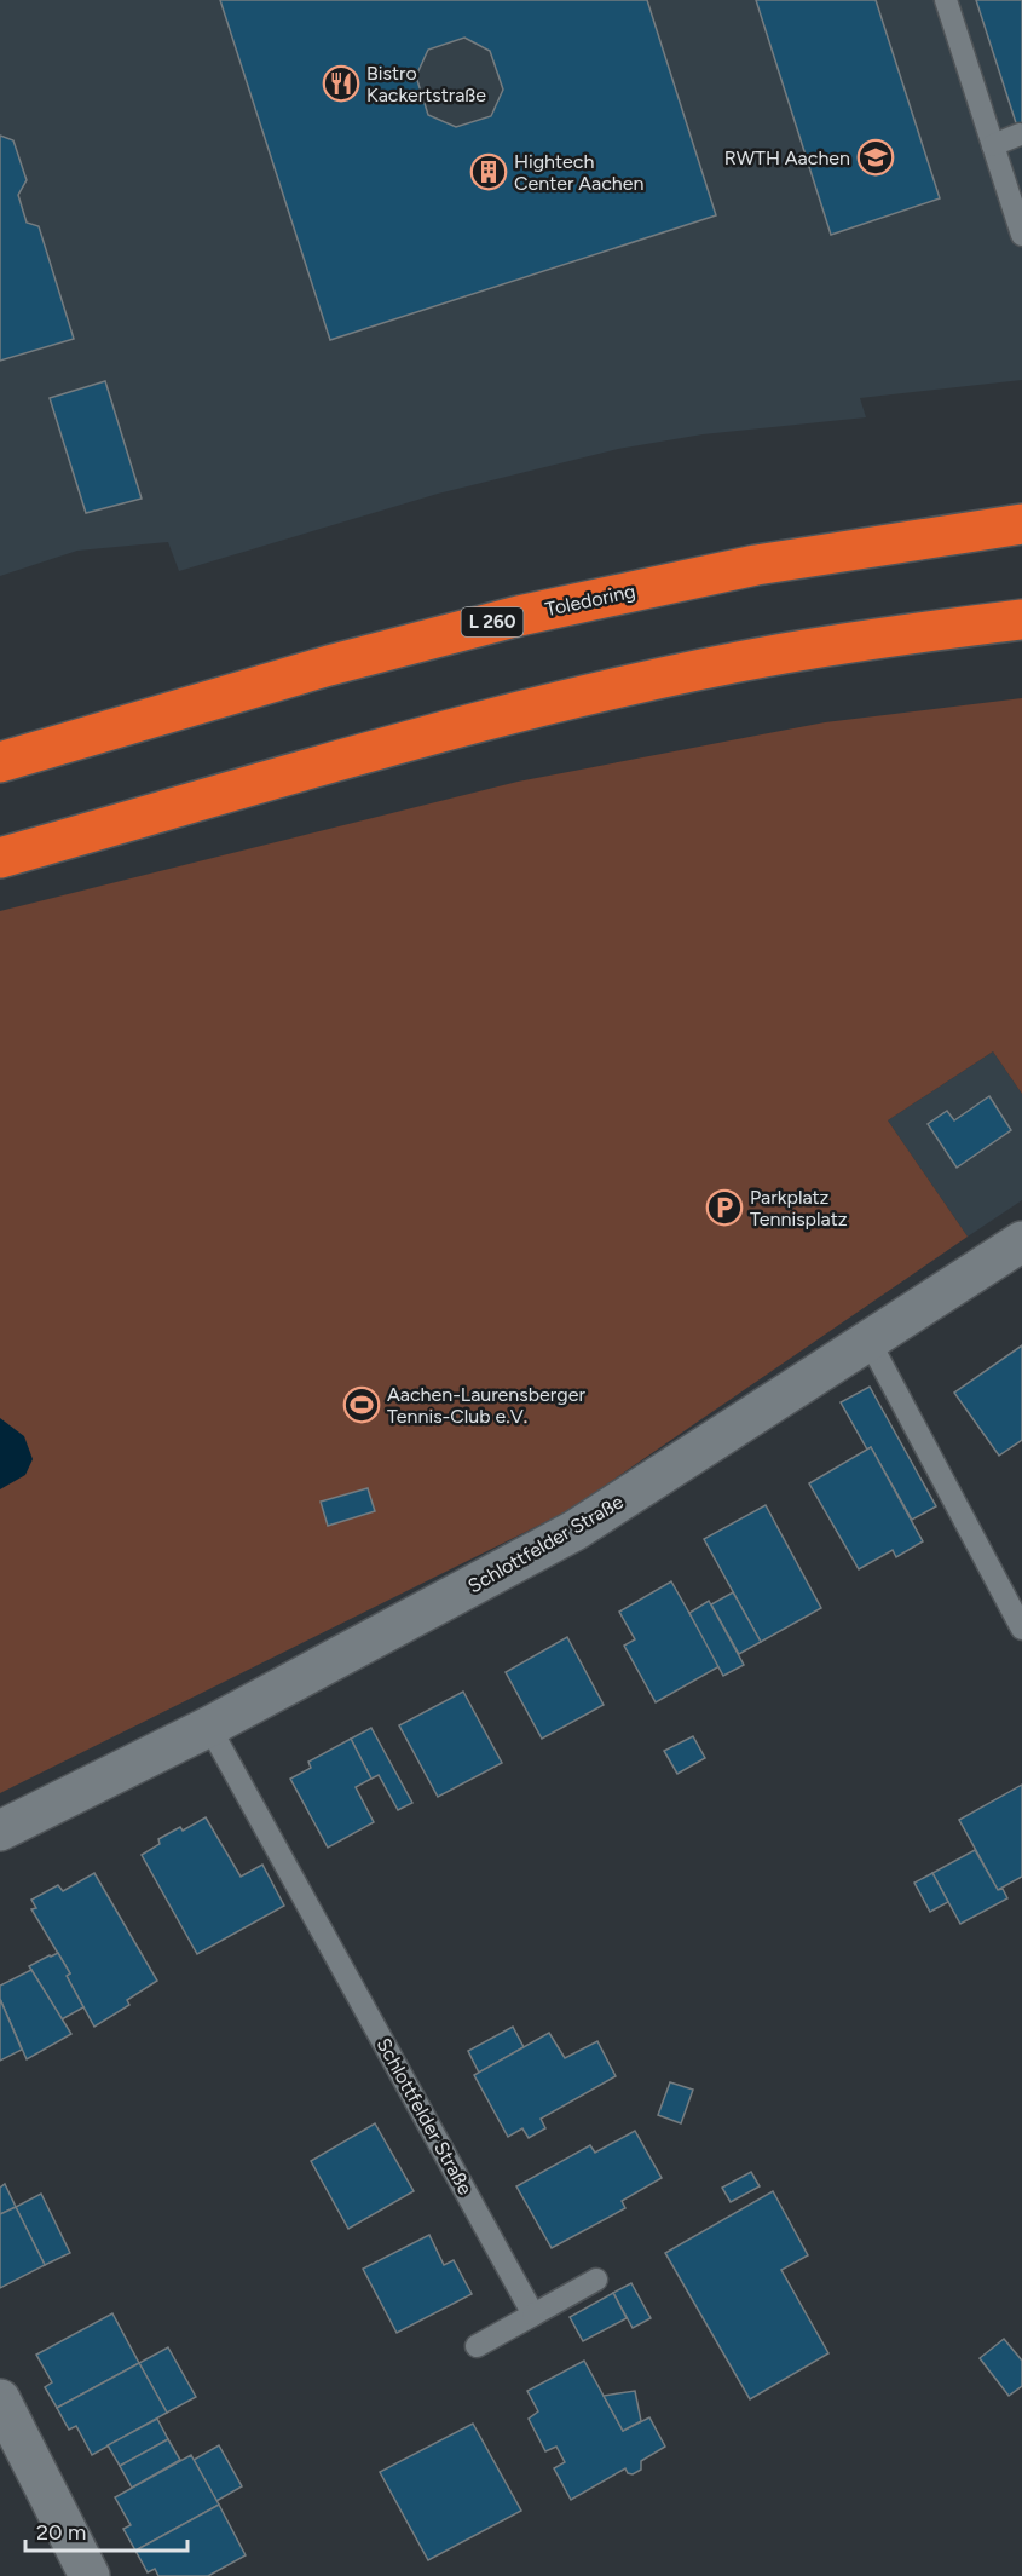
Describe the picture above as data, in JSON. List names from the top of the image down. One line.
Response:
{"streets":{"highway":["Toledoring","L 260"],"street":["Schlottfelder Straße"]},"places":{"restaurant":["Bistro Kackertstraße"],"school or university":["RWTH Aachen"],"building":["Hightech Center Aachen"],"parking":["Parkplatz Tennisplatz"],"sports":["Aachen-Laurensberger Tennis-Club e.V."]},"scale_bar":"20 m"}
